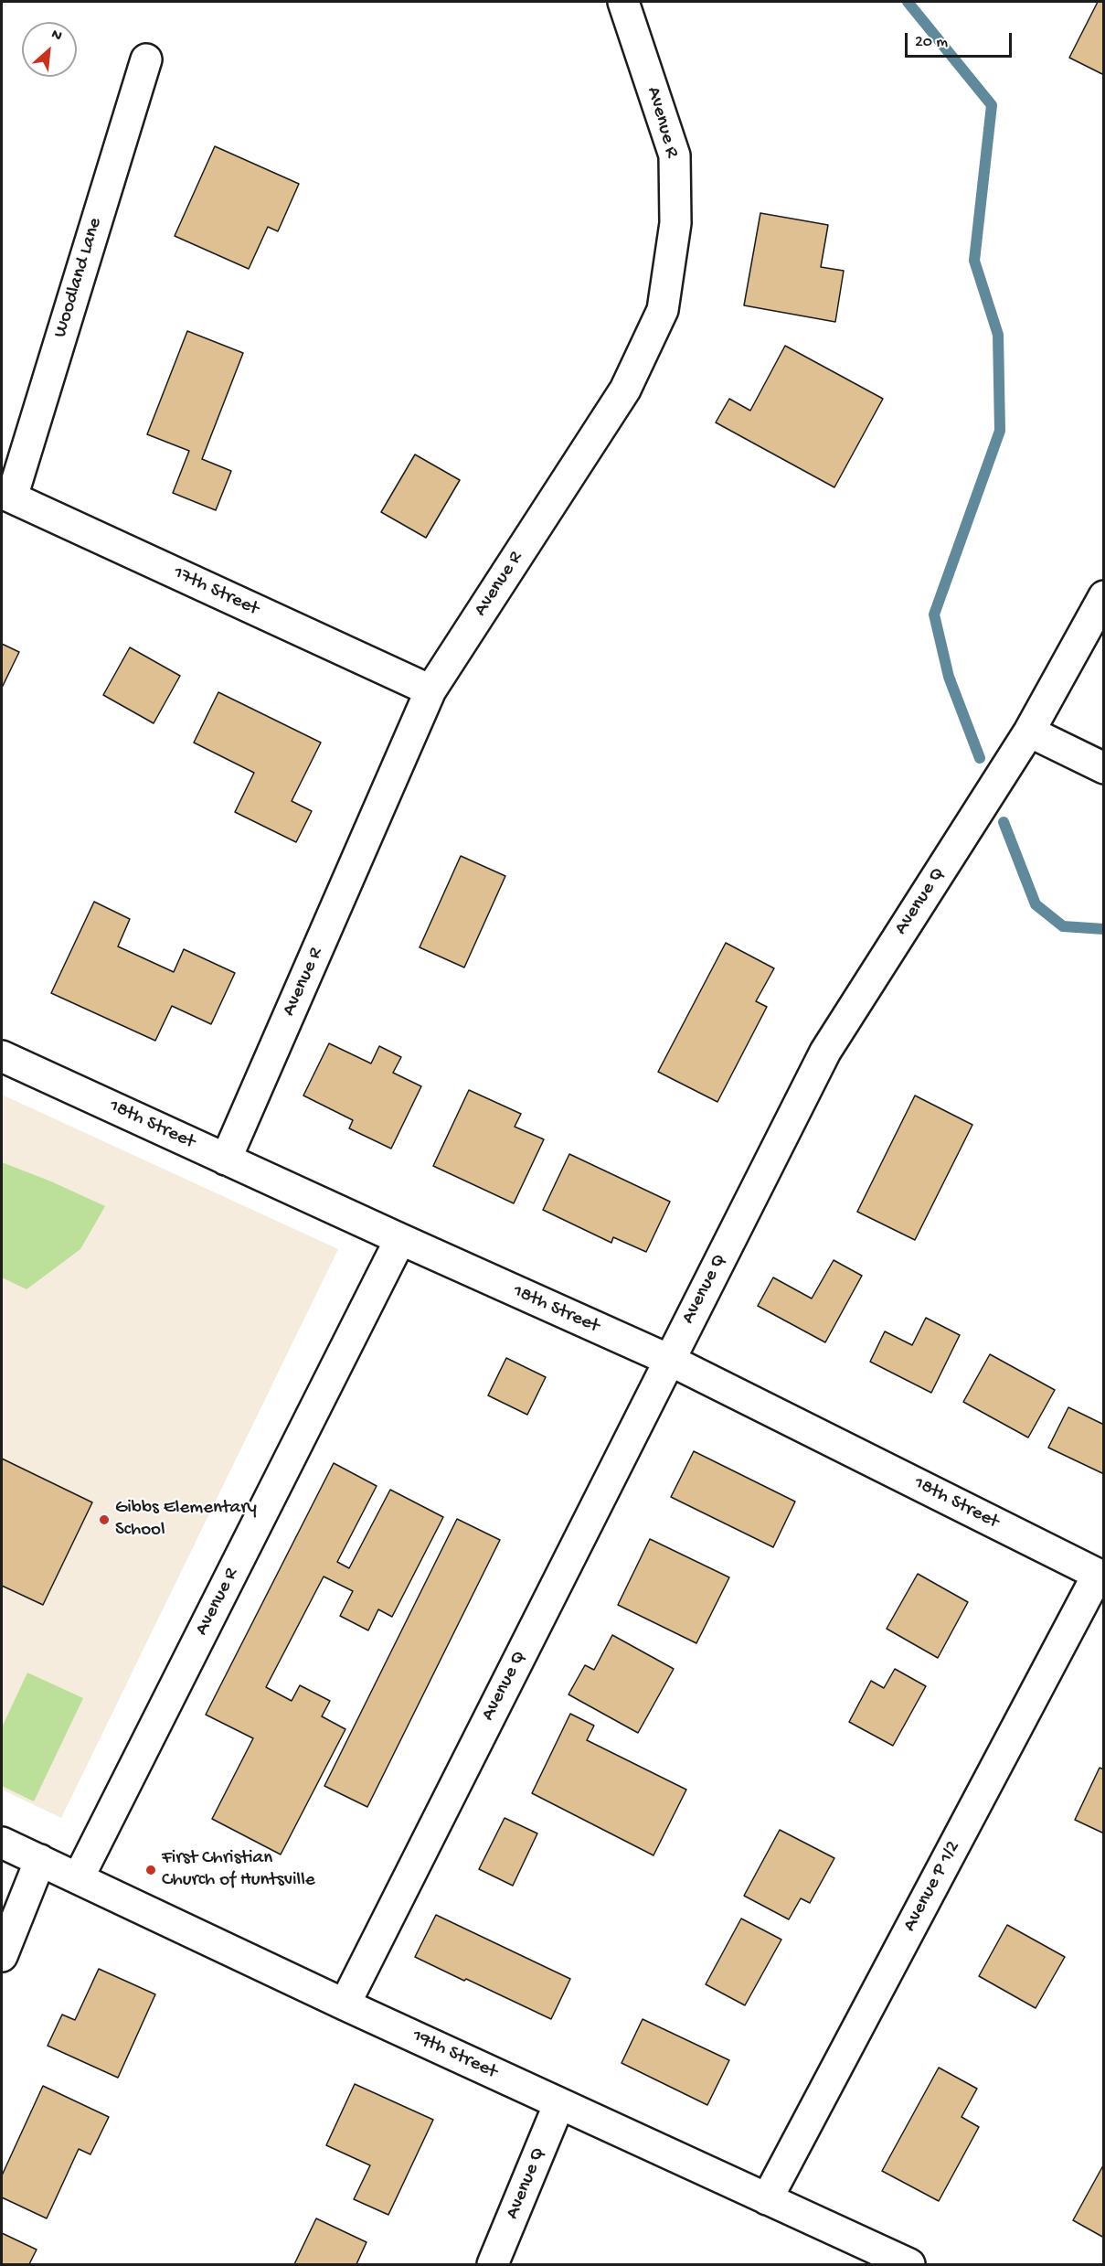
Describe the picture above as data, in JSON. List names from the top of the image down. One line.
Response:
{"streets":{"street":["Avenue R","Woodland Lane","17th Street","Avenue Q","18th Street","Avenue P 1/2","19th Street"]},"crossings":[["Avenue R","17th Street"],["Avenue R","18th Street"],["Avenue R","19th Street"],["Woodland Lane","17th Street"],["Avenue Q","18th Street"],["Avenue Q","19th Street"],["18th Street","Avenue P 1/2"],["Avenue P 1/2","19th Street"]],"places":["Gibbs Elementary School","First Christian Church of Huntsville"],"scale_bar":"20 m","north":"top right"}
